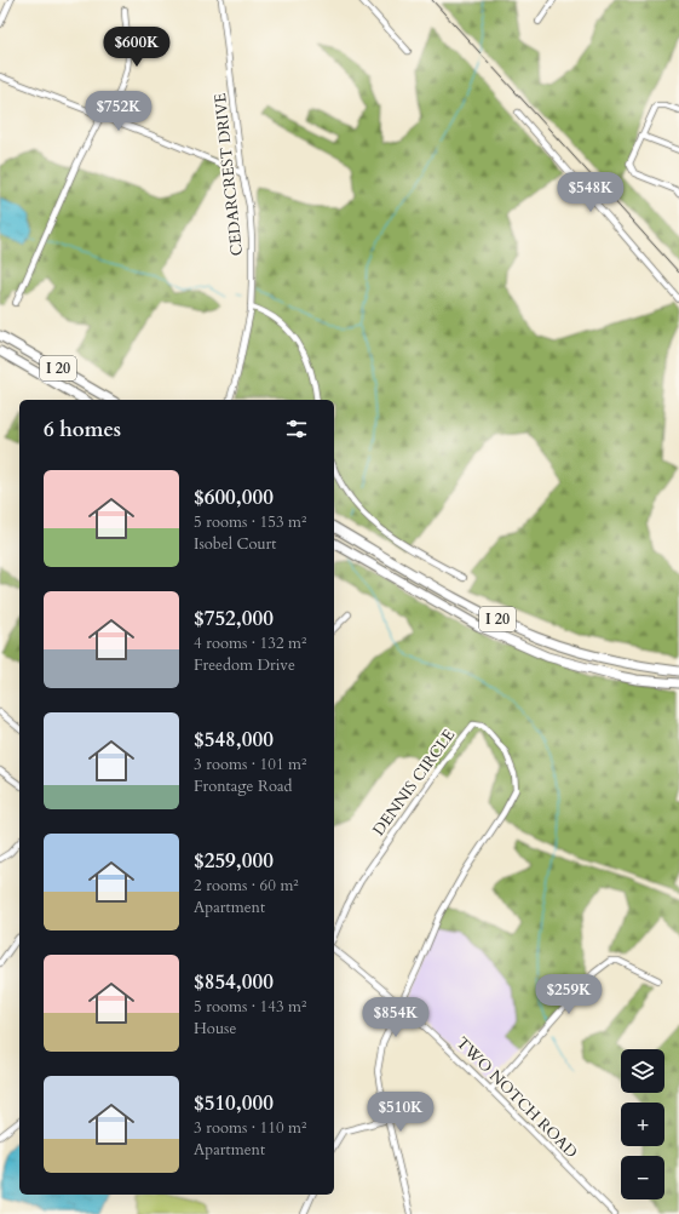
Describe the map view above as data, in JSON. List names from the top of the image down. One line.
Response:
{"streets":{"highway":["I 20"],"street":["CEDARCREST DRIVE","DENNIS CIRCLE","TWO NOTCH ROAD"]},"crossings":[["DENNIS CIRCLE","TWO NOTCH ROAD"]],"page":{"price":["$600K","$752K","$548K","$259K","$854K","$510K"],"heading":"6 homes","list":[{"name":"$600,000","note":"5 rooms · 153 m² · Isobel Court"},{"name":"$752,000","note":"4 rooms · 132 m² · Freedom Drive"},{"name":"$548,000","note":"3 rooms · 101 m² · Frontage Road"},{"name":"$259,000","note":"2 rooms · 60 m² · Apartment"},{"name":"$854,000","note":"5 rooms · 143 m² · House"},{"name":"$510,000","note":"3 rooms · 110 m² · Apartment"}],"map_buttons":["+","−"]}}
